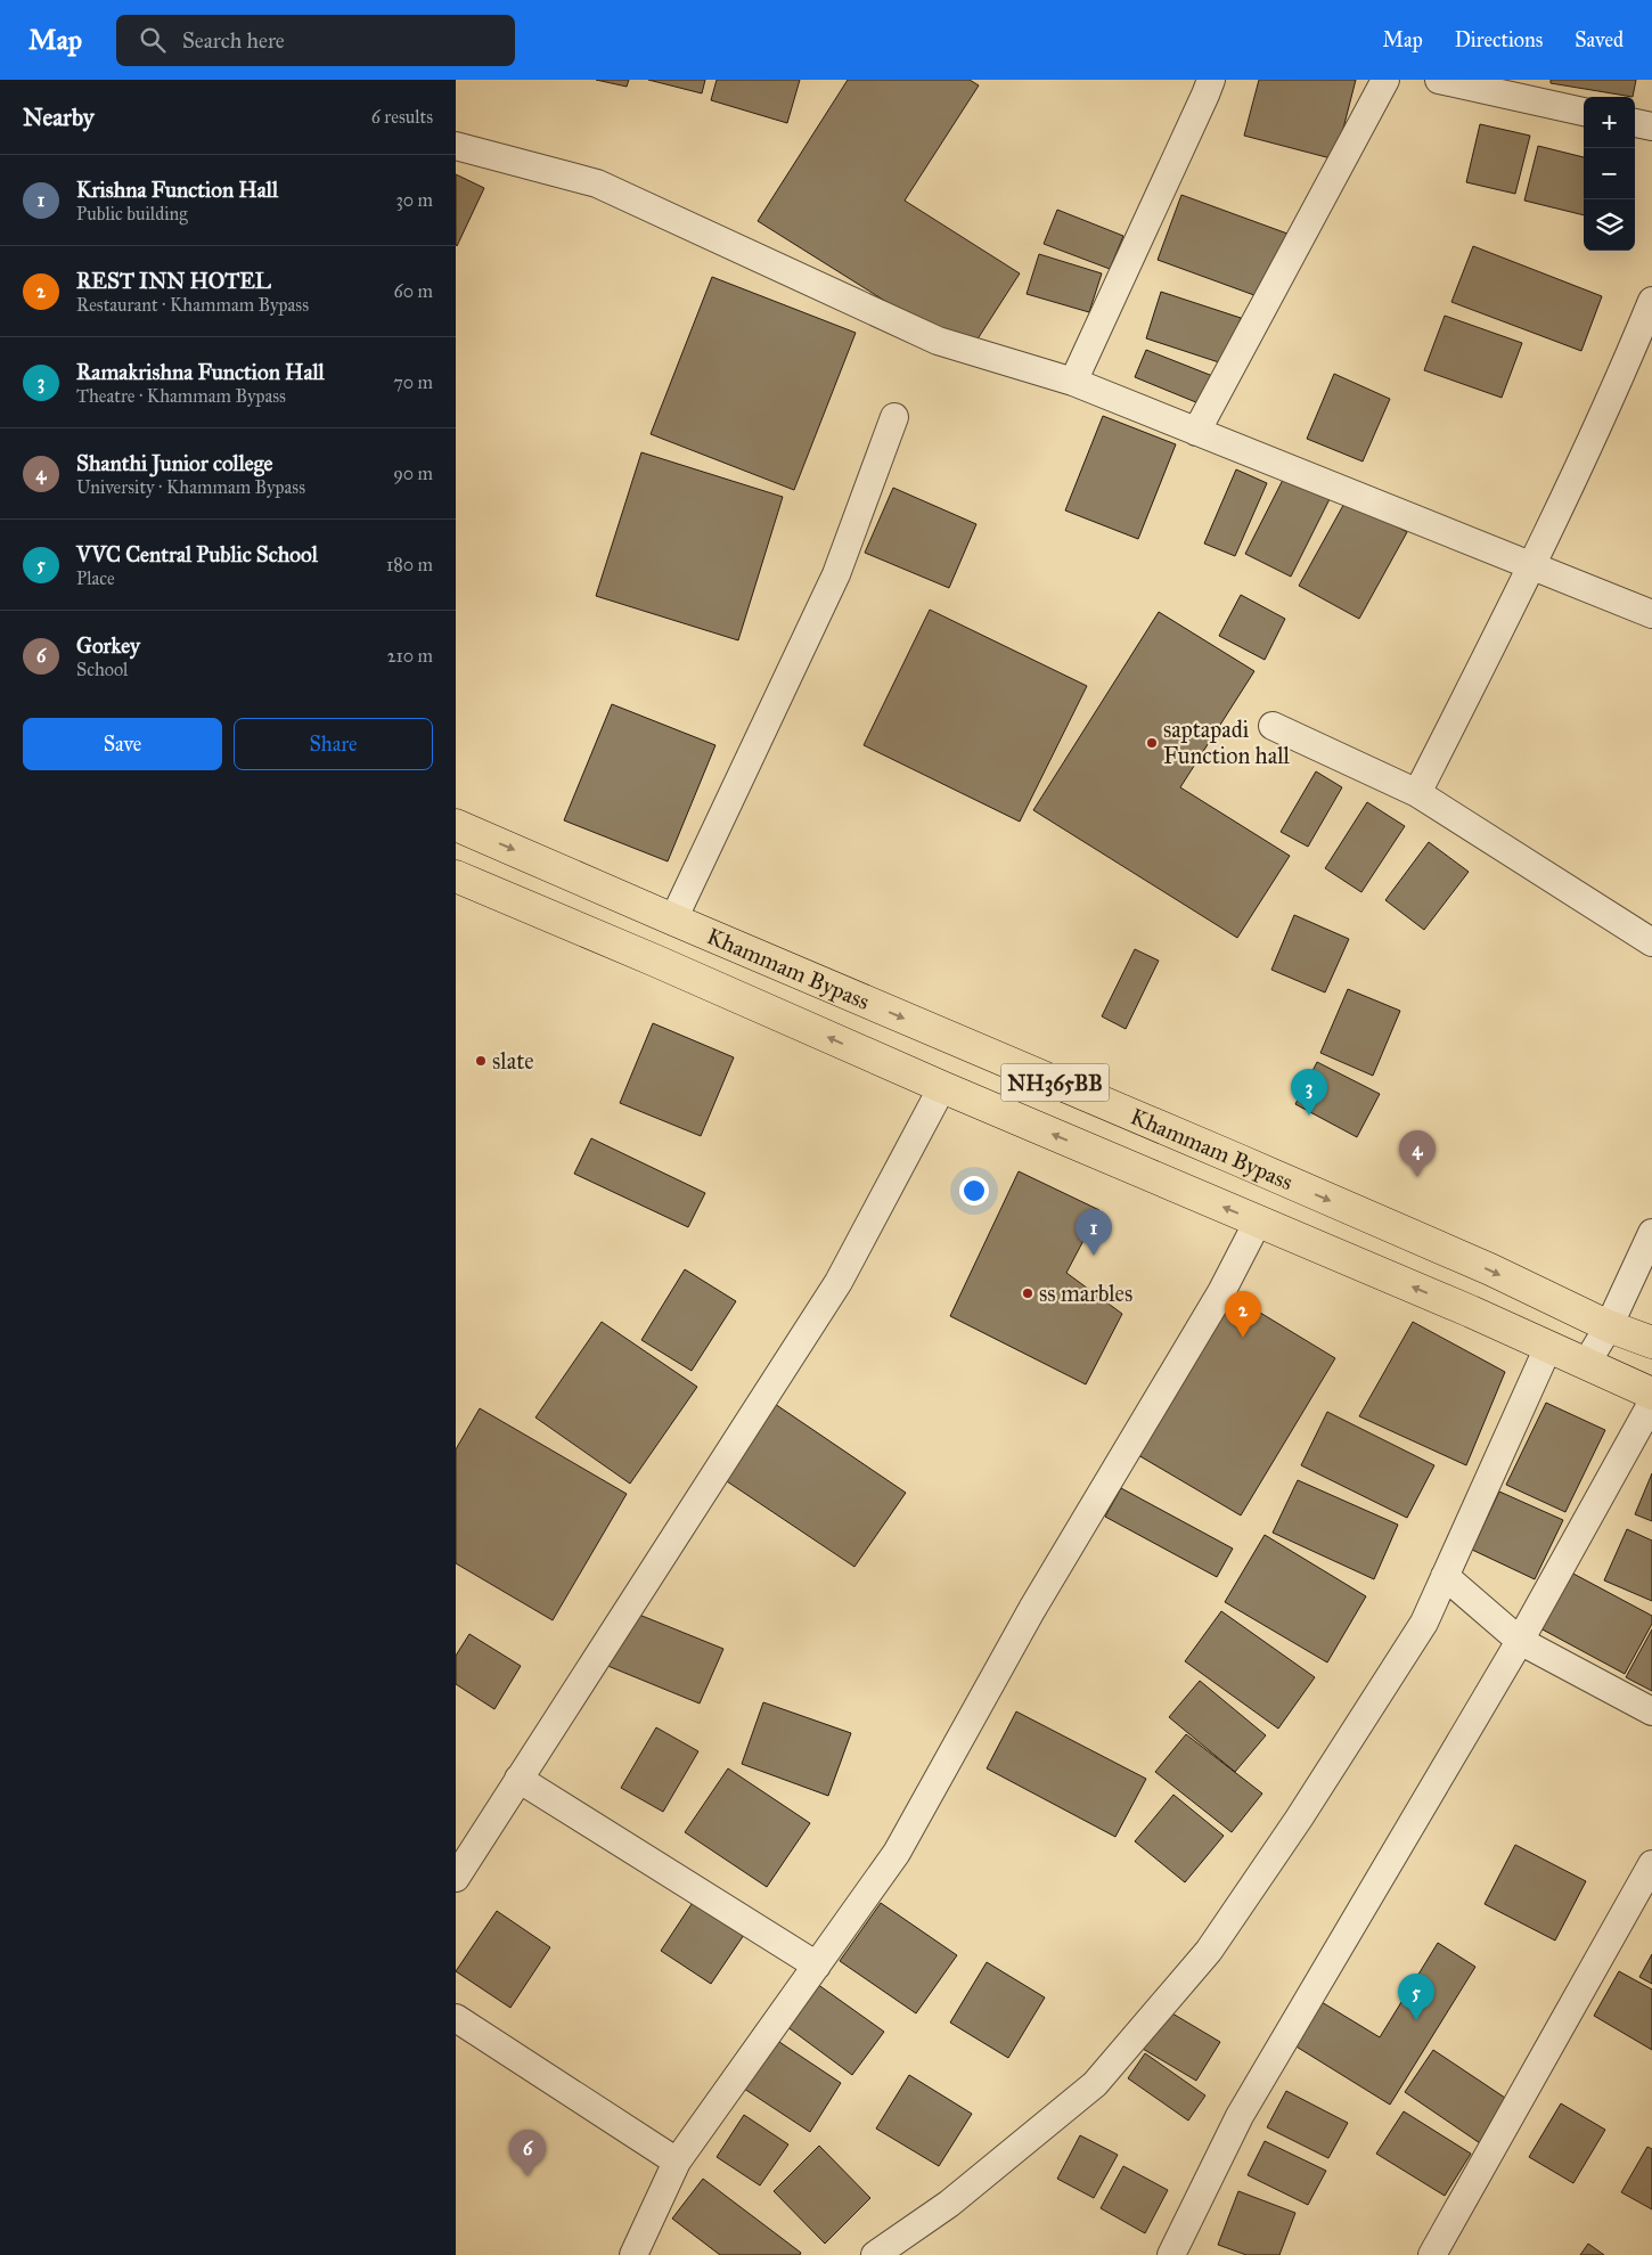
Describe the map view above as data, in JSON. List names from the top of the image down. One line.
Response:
{"streets":{"highway":["Khammam Bypass","NH365BB"]},"places":["saptapadi Function hall","slate","ss marbles"],"page":{"header":"Map","search":"Search here","nav":["Map","Directions","Saved"],"heading":["Nearby","6 results"],"map_buttons":["+","−"],"list":[{"mark":"1","name":"Krishna Function Hall","note":"Public building","value":"30 m"},{"mark":"2","name":"REST INN HOTEL","note":"Restaurant · Khammam Bypass","value":"60 m"},{"mark":"3","name":"Ramakrishna Function Hall","note":"Theatre · Khammam Bypass","value":"70 m"},{"mark":"4","name":"Shanthi Junior college","note":"University · Khammam Bypass","value":"90 m"},{"mark":"5","name":"VVC Central Public School","note":"Place","value":"180 m"},{"mark":"6","name":"Gorkey","note":"School","value":"210 m"}],"buttons":["Save","Share"],"pins":["3","4","1","2","5","6"]}}
